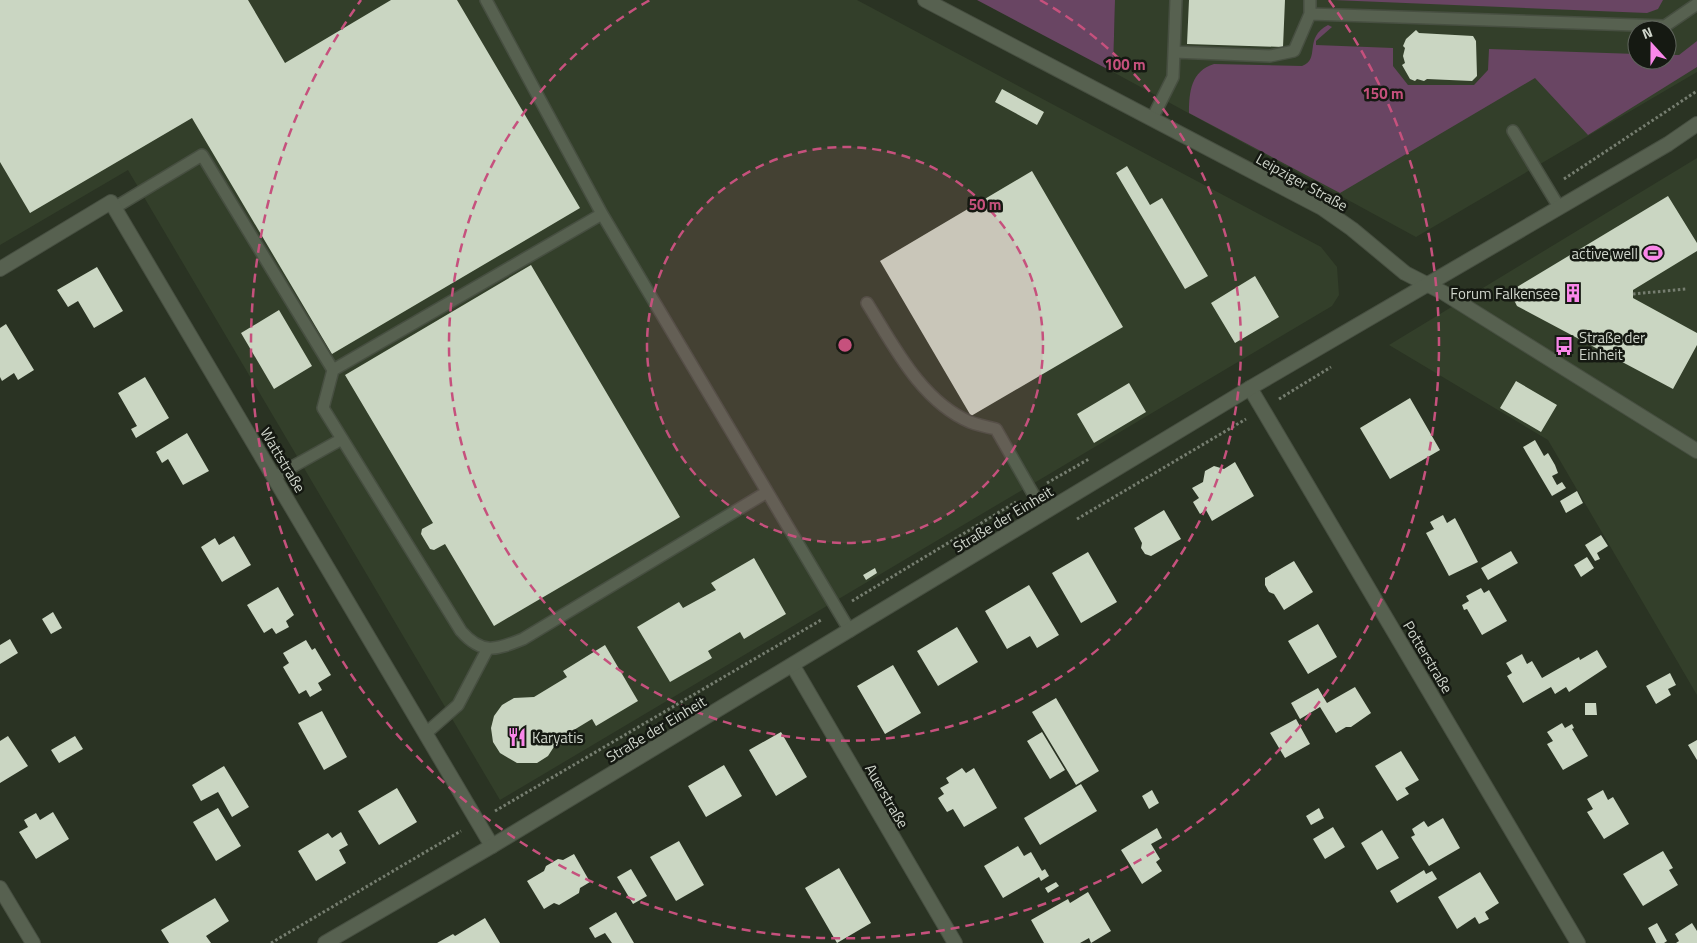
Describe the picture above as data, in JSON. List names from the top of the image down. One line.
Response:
{"streets":{"street":["Leipziger Straße","Wattstraße","Straße der Einheit","Potterstraße","Auerstraße"]},"crossings":[["Leipziger Straße","Straße der Einheit"],["Wattstraße","Straße der Einheit"],["Straße der Einheit","Potterstraße"],["Straße der Einheit","Auerstraße"]],"places":{"sports":["active well"],"building":["Forum Falkensee"],"bus stop":["Straße der Einheit"],"restaurant":["Karyatis"]},"north":"top","rings":["100 m","150 m","50 m"]}
